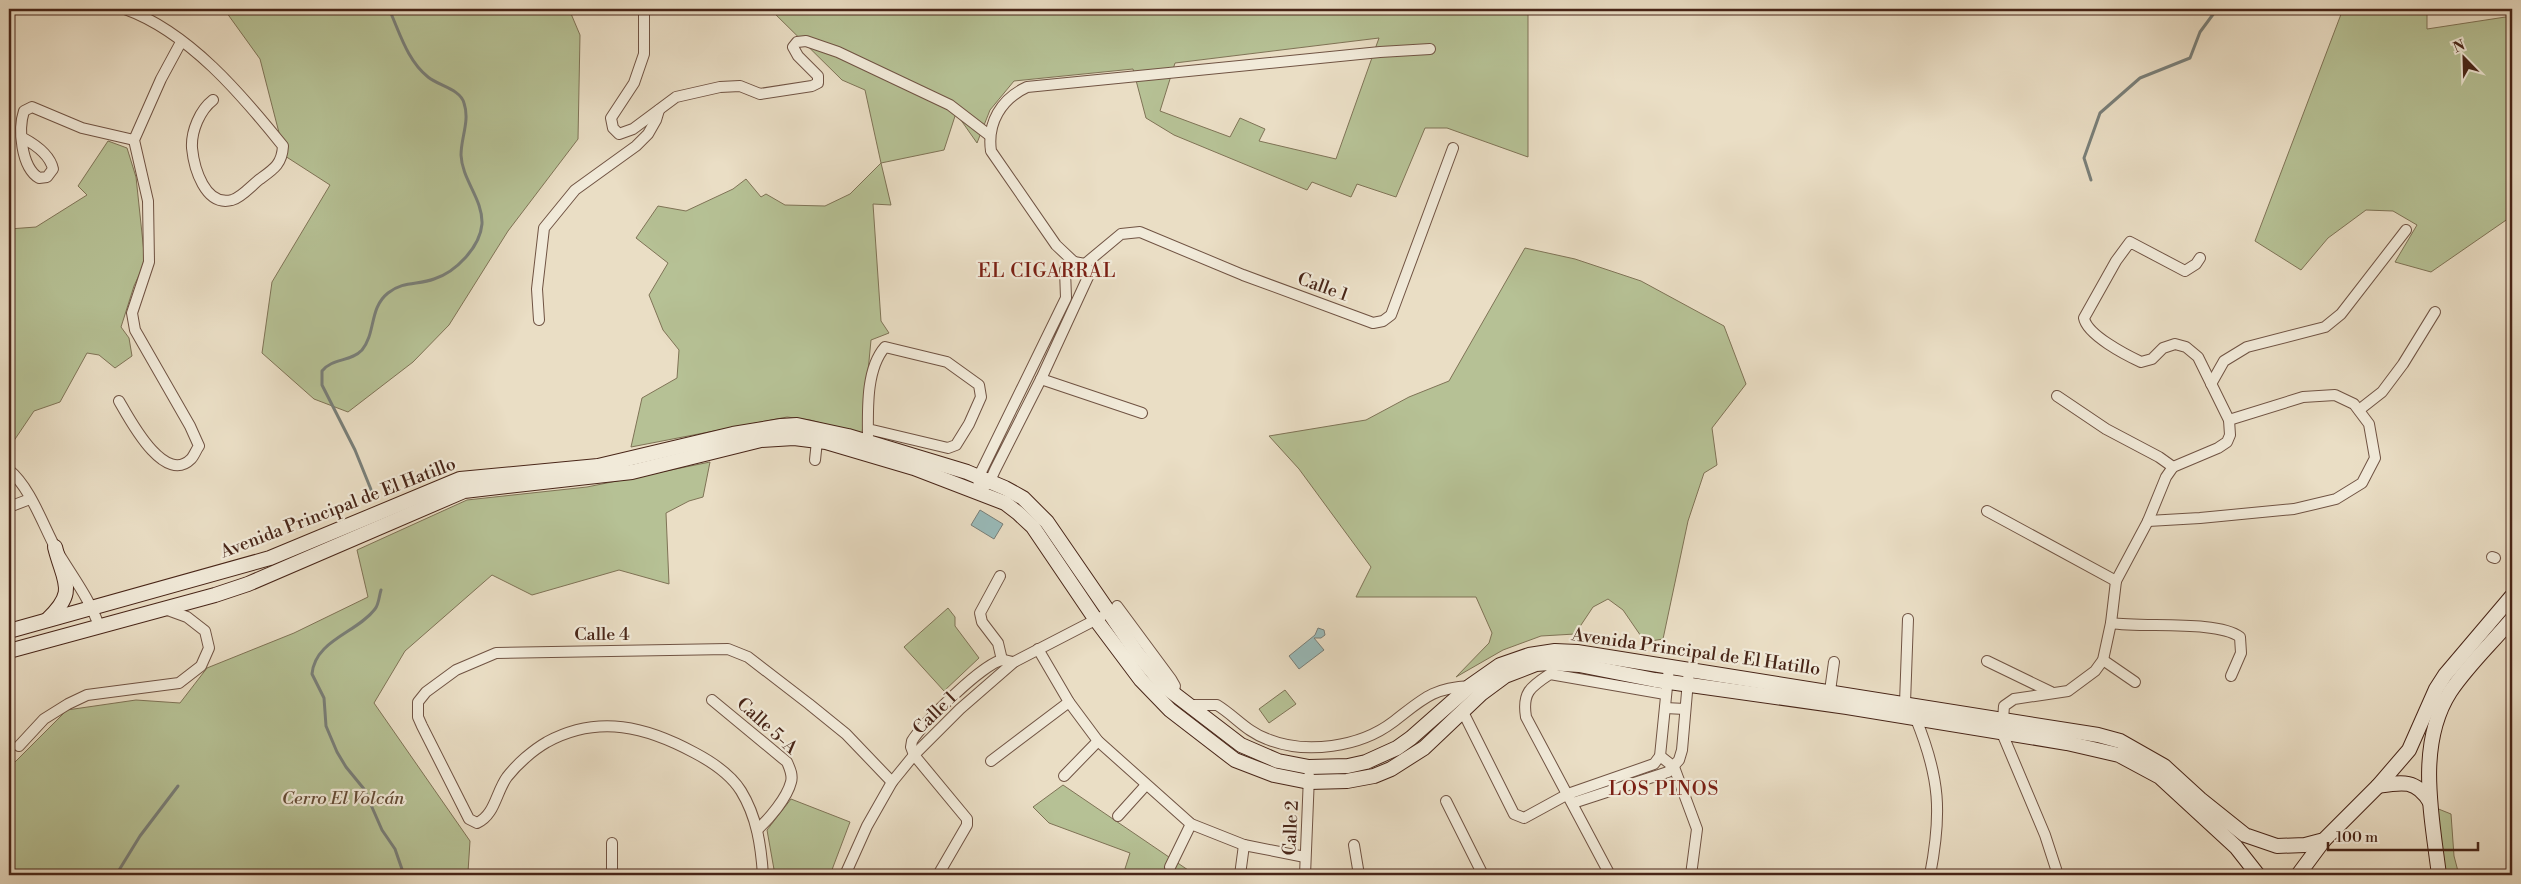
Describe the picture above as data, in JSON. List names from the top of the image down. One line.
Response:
{"streets":{"main road":["Avenida Principal de El Hatillo"],"street":["Calle 1","Calle 4","Calle 5-A","Calle 2"]},"crossings":[["Calle 1","Avenida Principal de El Hatillo"],["Calle 1","Calle 4"],["Avenida Principal de El Hatillo","Calle 2"],["Calle 4","Calle 5-A"]],"districts":["EL CIGARRAL","LOS PINOS"],"parks":["Cerro El Volcán"],"scale_bar":"100 m","north":"top left"}
